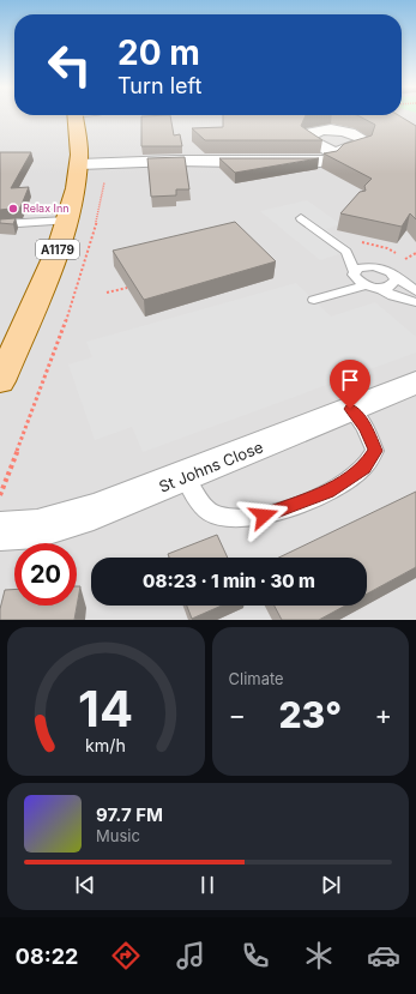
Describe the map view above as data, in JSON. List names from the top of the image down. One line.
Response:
{"streets":{"main road":["A1179"],"street":["St Johns Close"]},"places":["Relax Inn"],"page":{"turn":["20 m","Turn left"],"limit":"20","trip":"08:23 · 1 min · 30 m","tile":"Climate","heat":["−","23°","+"],"song":["97.7 FM","Music"],"tabs":"08:22","gauge":["14","km/h"]}}
